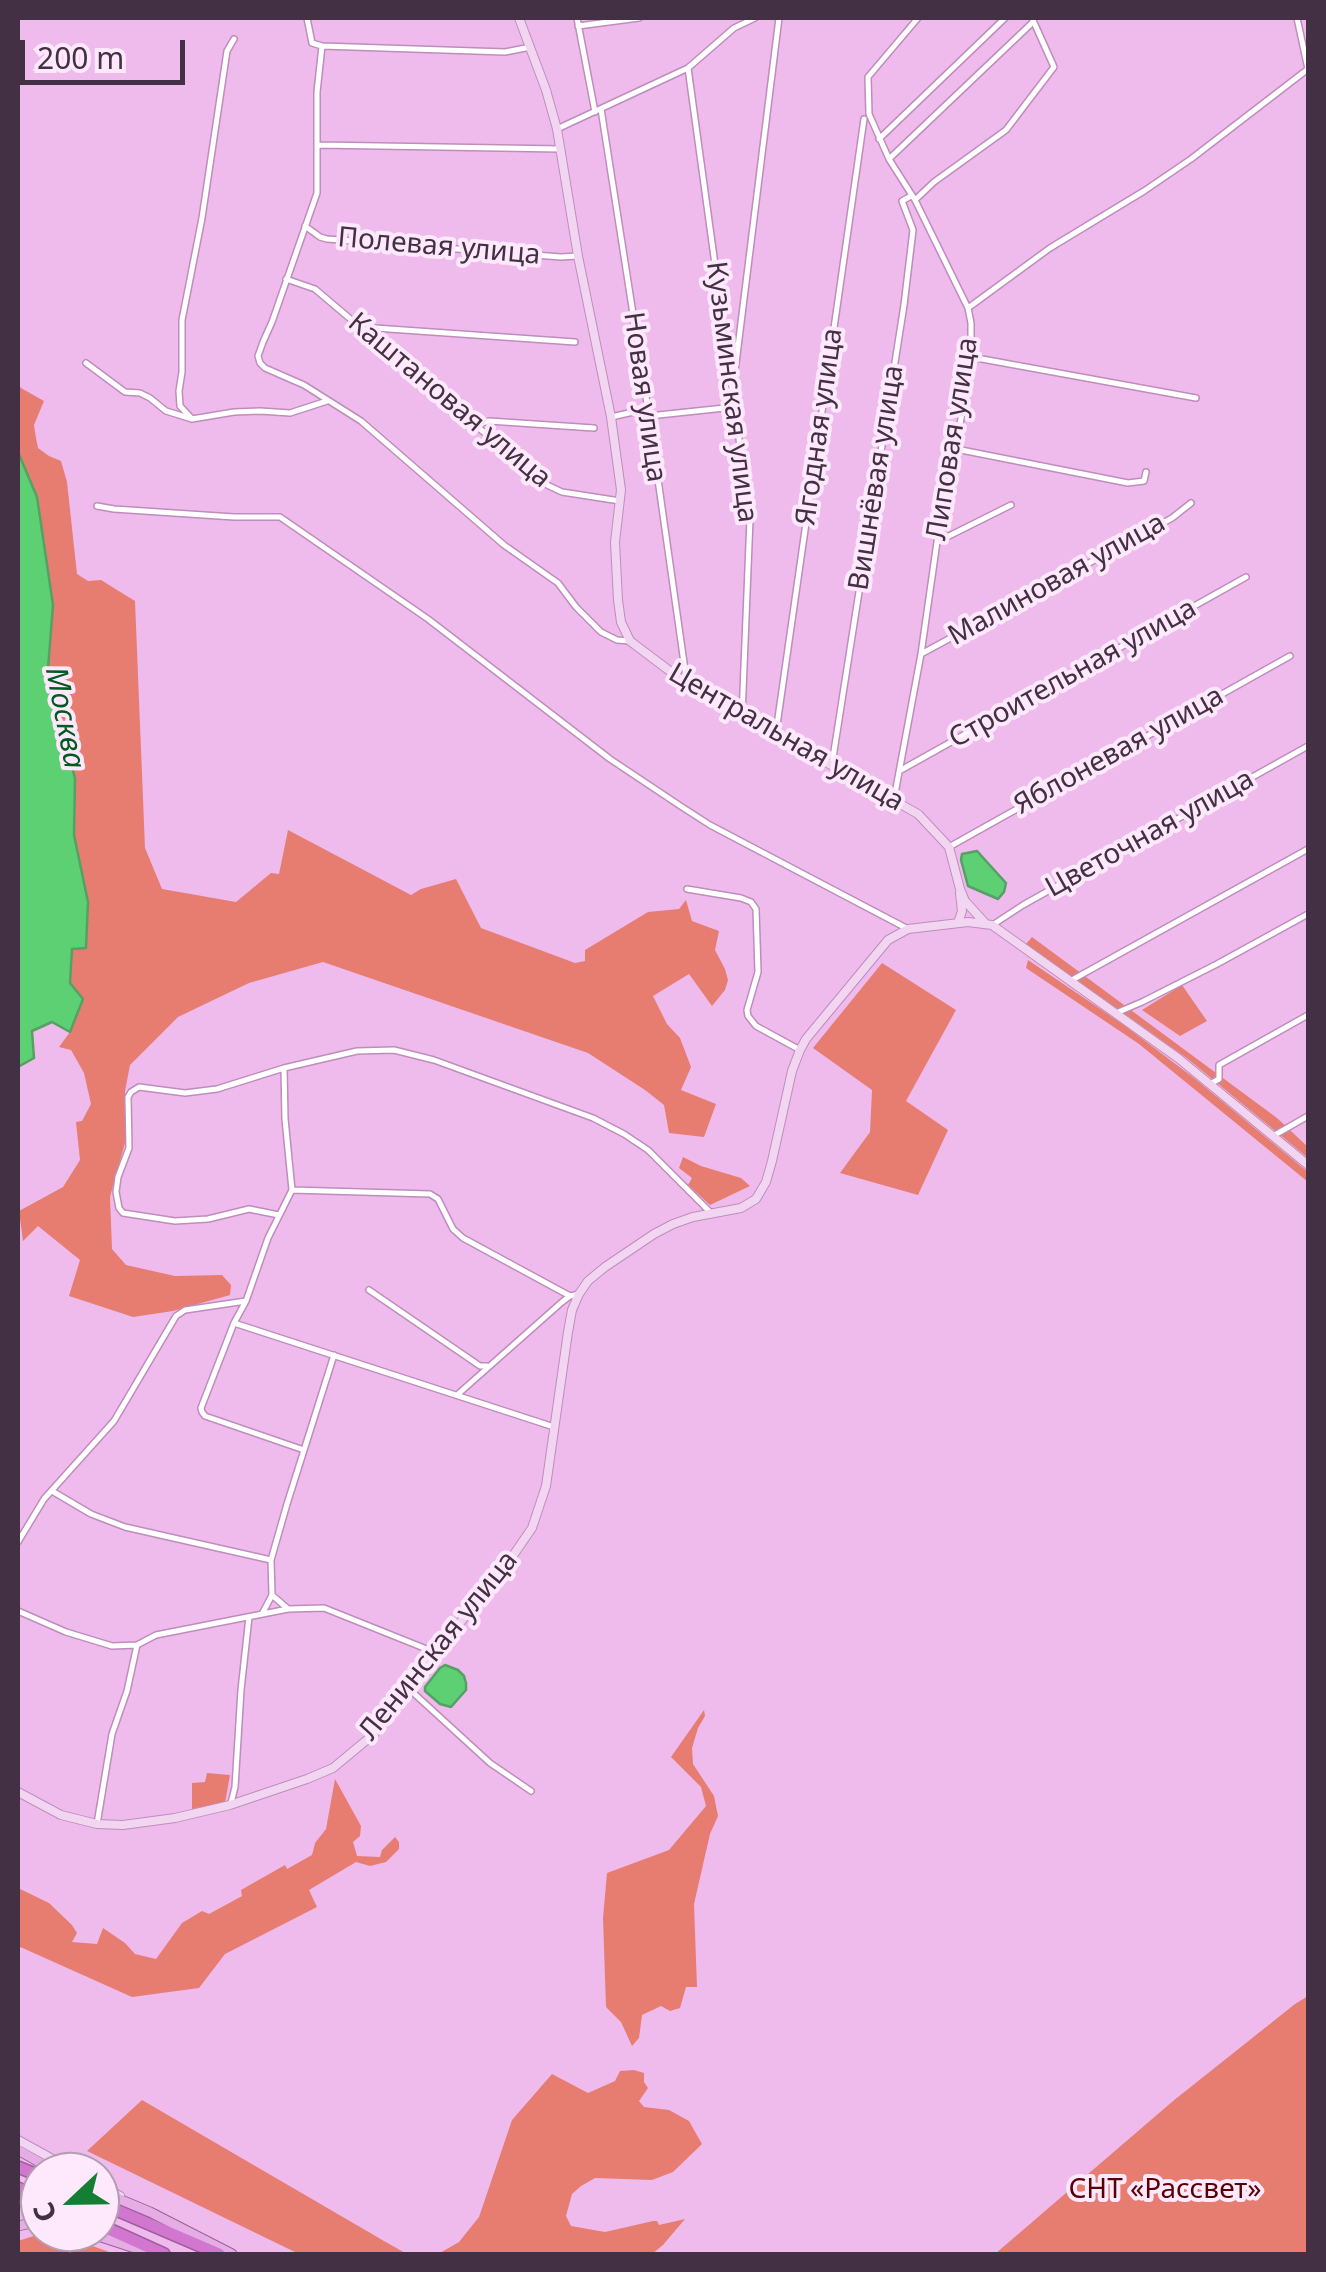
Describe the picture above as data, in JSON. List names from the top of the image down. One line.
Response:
{"streets":{"street":["Полевая улица","Кузьминская улица","Новая улица","Каштановая улица","Ягодная улица","Липовая улица","Вишнёвая улица","Малиновая улица","Строительная улица","Центральная улица","Яблоневая улица","Цветочная улица","Ленинская улица"]},"crossings":[["Кузьминская улица","Центральная улица"],["Новая улица","Центральная улица"],["Ягодная улица","Центральная улица"],["Липовая улица","Вишнёвая улица"],["Липовая улица","Малиновая улица"],["Липовая улица","Строительная улица"],["Липовая улица","Центральная улица"],["Вишнёвая улица","Центральная улица"],["Центральная улица","Яблоневая улица"]],"water":["Москва"],"parks":["СНТ «Рассвет»"],"scale_bar":"200 m","north":"left"}
